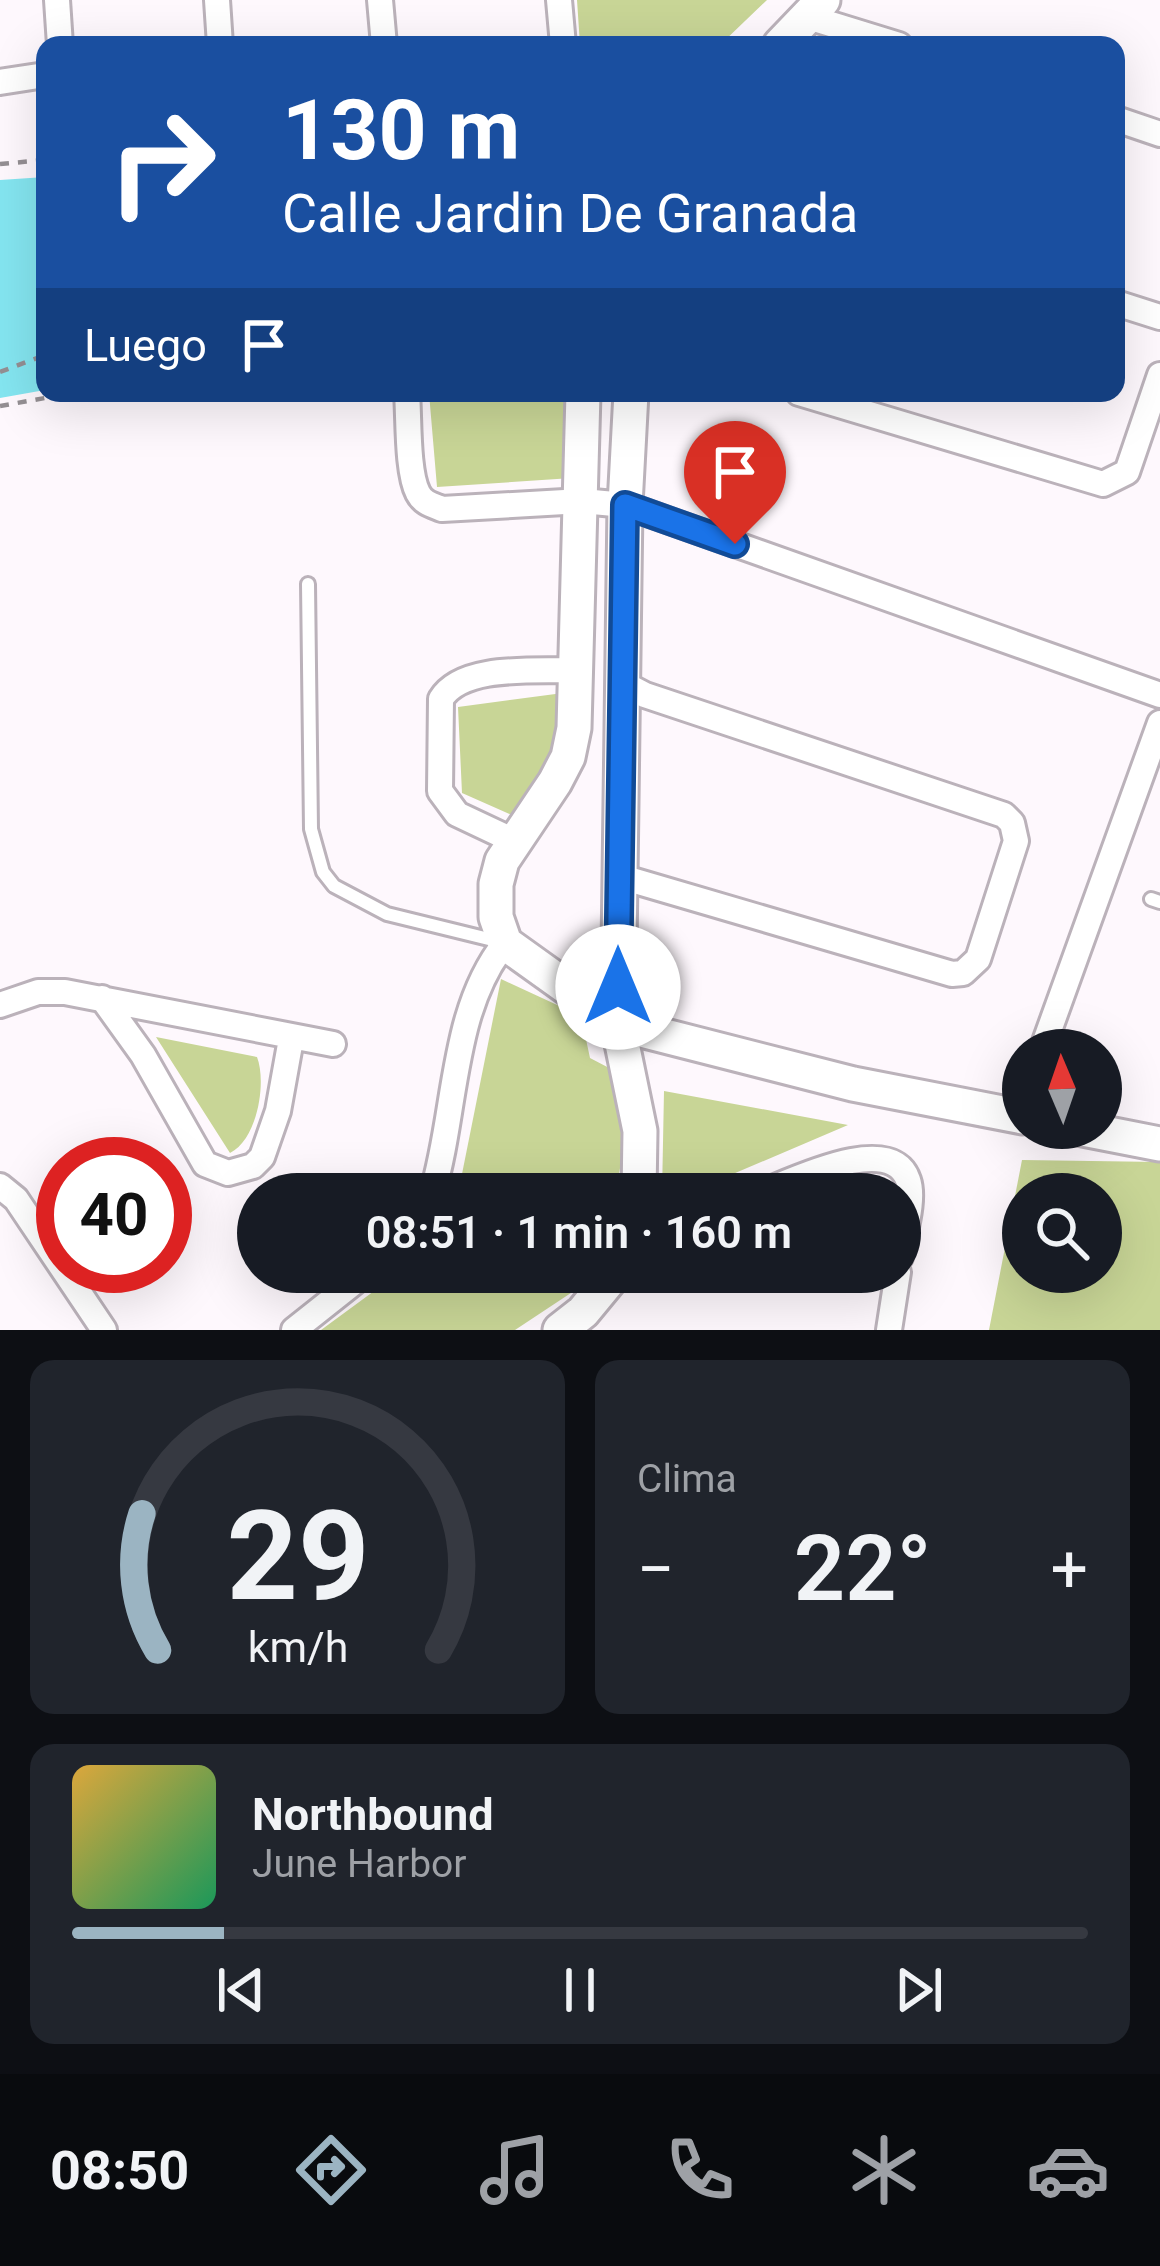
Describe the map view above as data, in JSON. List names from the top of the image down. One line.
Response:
{"north":"top","page":{"turn":["130 m","Calle Jardin De Granada"],"then":"Luego","limit":"40","trip":"08:51 · 1 min · 160 m","tile":"Clima","heat":["−","22°","+"],"song":["Northbound","June Harbor"],"tabs":"08:50","gauge":["29","km/h"]}}
